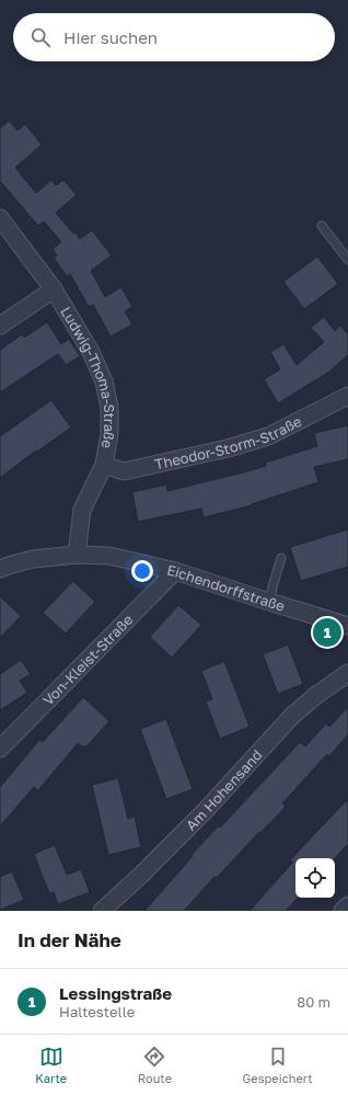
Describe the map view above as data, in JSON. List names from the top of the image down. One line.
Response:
{"streets":{"street":["Ludwig-Thoma-Straße","Theodor-Storm-Straße","Eichendorffstraße","Von-Kleist-Straße","Am Hohensand"]},"crossings":[["Ludwig-Thoma-Straße","Theodor-Storm-Straße"],["Ludwig-Thoma-Straße","Eichendorffstraße"],["Eichendorffstraße","Von-Kleist-Straße"]],"page":{"search":"Hier suchen","pins":"1","heading":"In der Nähe","list":[{"mark":"1","name":"Lessingstraße","note":"Haltestelle","value":"80 m"}],"nav":["Karte","Route","Gespeichert"]}}
